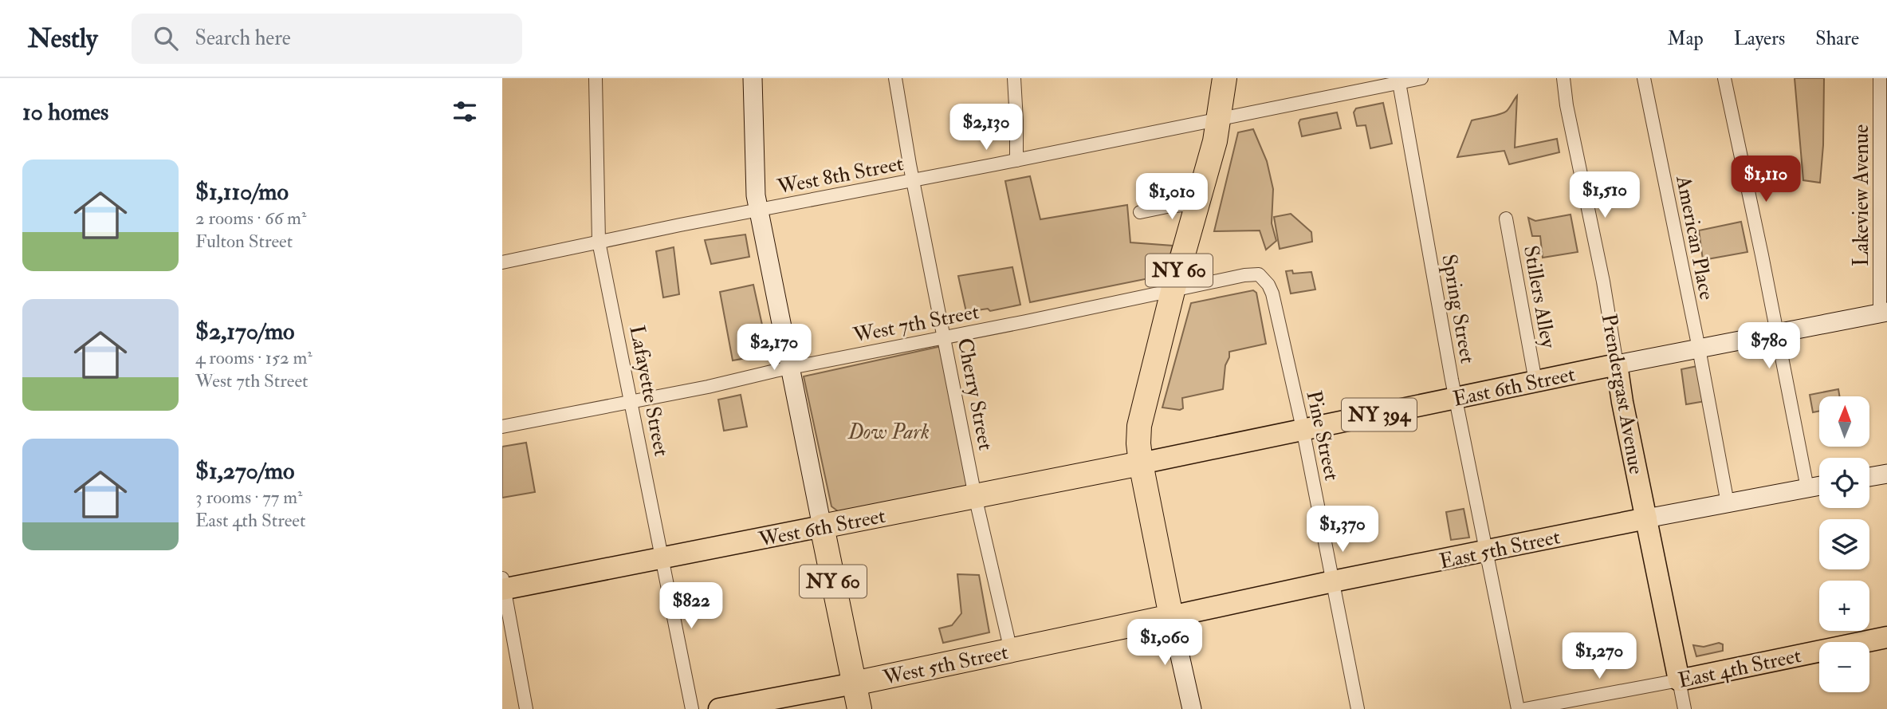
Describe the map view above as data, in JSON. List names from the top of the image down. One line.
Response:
{"streets":{"highway":["NY 60","West 6th Street","West 5th Street"],"main road":["East 6th Street","Prendergast Avenue","NY 394","East 5th Street","East 4th Street"],"street":["West 8th Street","Lakeview Avenue","American Place","Stillers Alley","Spring Street","West 7th Street","Lafayette Street","Cherry Street","Pine Street"]},"crossings":[["West 8th Street","NY 60"],["West 8th Street","Spring Street"],["West 8th Street","Lafayette Street"],["West 8th Street","Cherry Street"],["Lakeview Avenue","East 6th Street"],["American Place","East 6th Street"],["American Place","East 5th Street"],["NY 60","West 7th Street"],["NY 60","East 6th Street"],["NY 60","West 6th Street"],["NY 60","East 5th Street"],["NY 60","West 5th Street"],["Stillers Alley","East 6th Street"],["Spring Street","East 6th Street"],["Spring Street","East 5th Street"],["West 7th Street","Lafayette Street"],["West 7th Street","Cherry Street"],["West 7th Street","Pine Street"],["East 6th Street","Prendergast Avenue"],["East 6th Street","Pine Street"],["East 6th Street","West 6th Street"],["Lafayette Street","West 6th Street"],["Cherry Street","West 6th Street"],["Cherry Street","West 5th Street"],["Prendergast Avenue","East 5th Street"],["Prendergast Avenue","East 4th Street"],["Pine Street","East 5th Street"],["East 5th Street","West 5th Street"]],"parks":["Dow Park"],"north":"top","page":{"header":"Nestly","search":"Search here","nav":["Map","Layers","Share"],"heading":"10 homes","price":["$2,130","$1,110","$1,510","$1,010","$780","$2,170","$1,370","$822","$1,060","$1,270"],"list":[{"name":"$1,110/mo","note":"2 rooms · 66 m² · Fulton Street"},{"name":"$2,170/mo","note":"4 rooms · 152 m² · West 7th Street"},{"name":"$1,270/mo","note":"3 rooms · 77 m² · East 4th Street"}],"map_buttons":["+","−"]}}
